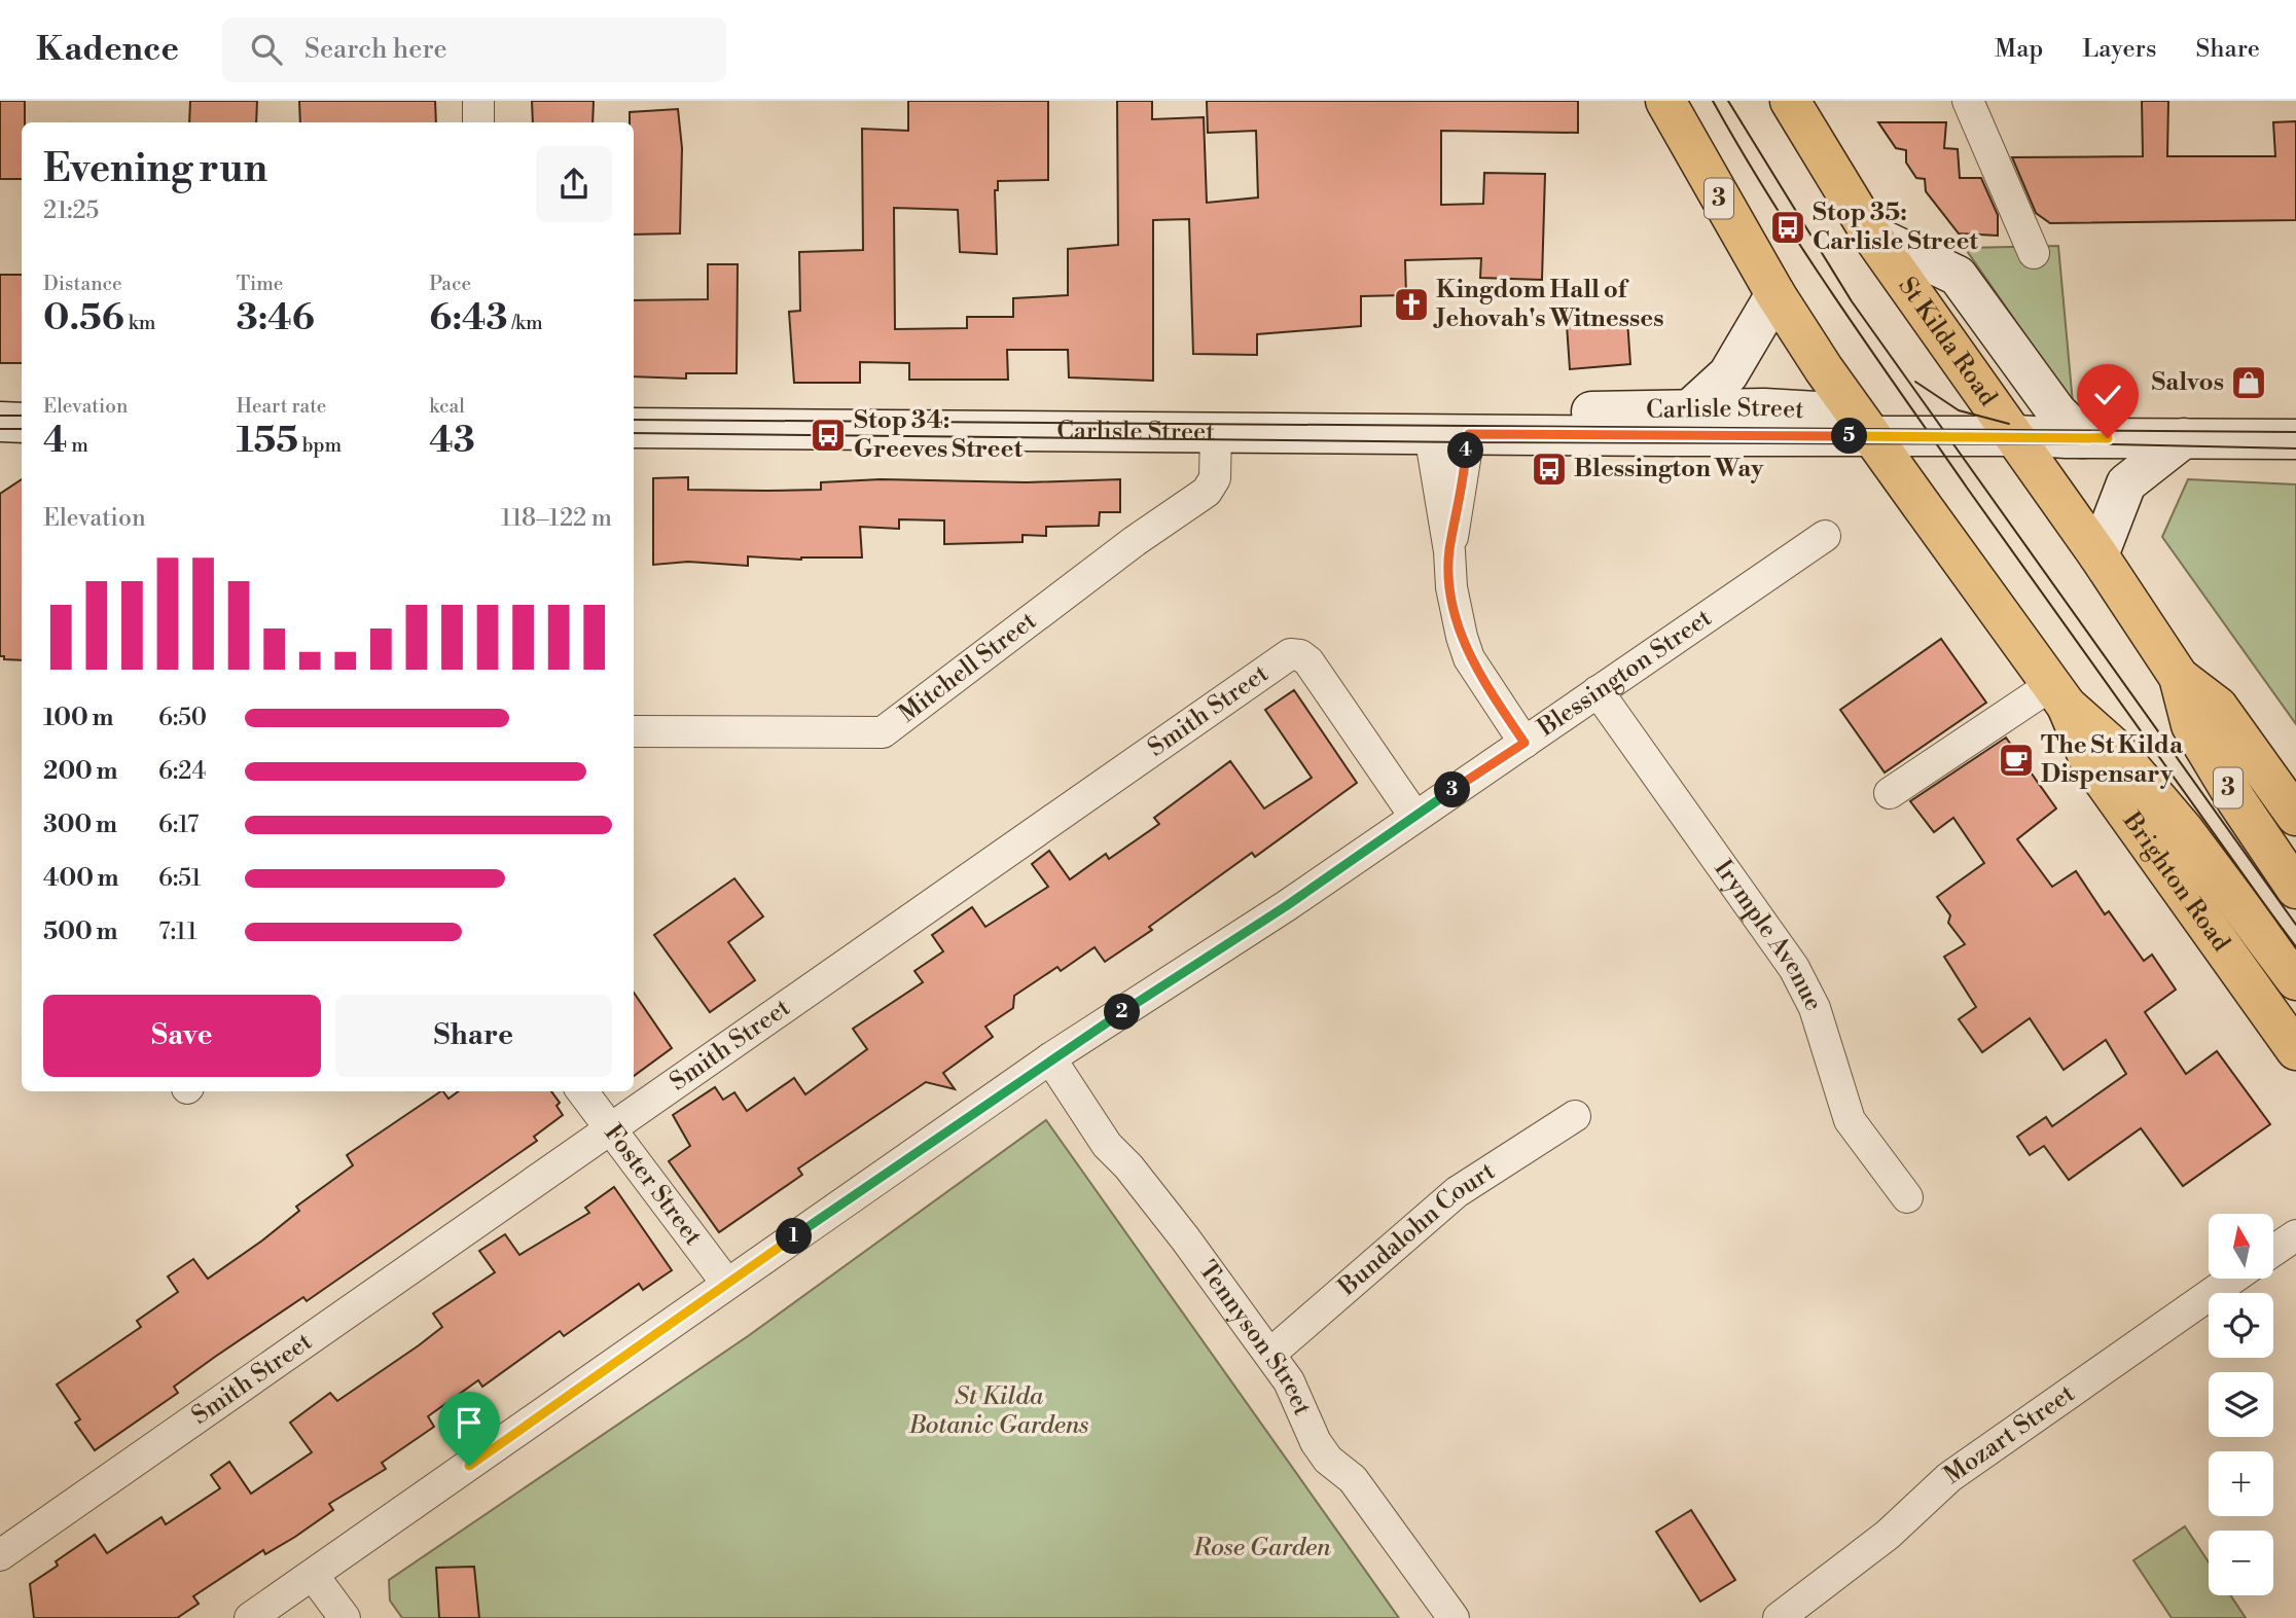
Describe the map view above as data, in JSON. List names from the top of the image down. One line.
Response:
{"streets":{"main road":["3","St Kilda Road","Carlisle Street","Brighton Road"],"street":["Mitchell Street","Blessington Street","Smith Street","Irymple Avenue","Foster Street","Bundalohn Court","Tennyson Street","Mozart Street"]},"crossings":[["3","St Kilda Road"],["3","Carlisle Street"],["3","Brighton Road"],["St Kilda Road","Carlisle Street"],["Carlisle Street","Mitchell Street"],["Carlisle Street","Brighton Road"],["Blessington Street","Smith Street"],["Blessington Street","Irymple Avenue"],["Blessington Street","Foster Street"],["Blessington Street","Tennyson Street"],["Smith Street","Foster Street"],["Bundalohn Court","Tennyson Street"]],"parks":["St Kilda Botanic Gardens","Rose Garden"],"places":{"bus stop":["Stop 35: Carlisle Street","Stop 34: Greeves Street","Blessington Way"],"church":["Kingdom Hall of Jehovah's Witnesses"],"shop":["Salvos"],"cafe":["The St Kilda Dispensary"]},"north":"top","page":{"header":"Kadence","search":"Search here","nav":["Map","Layers","Share"],"heading":["Evening run","21:25"],"stats":[["Distance","0.56 km"],["Time","3:46"],["Pace","6:43 /km"],["Elevation","4 m"],["Heart rate","155 bpm"],["kcal","43"]],"pins":["5","4","3","2","1"],"chart":["Elevation","118–122 m"],"list":[{"name":"100 m","note":"6:50"},{"name":"200 m","note":"6:24"},{"name":"300 m","note":"6:17"},{"name":"400 m","note":"6:51"},{"name":"500 m","note":"7:11"}],"buttons":["Save","Share"],"map_buttons":["+","−"]}}
